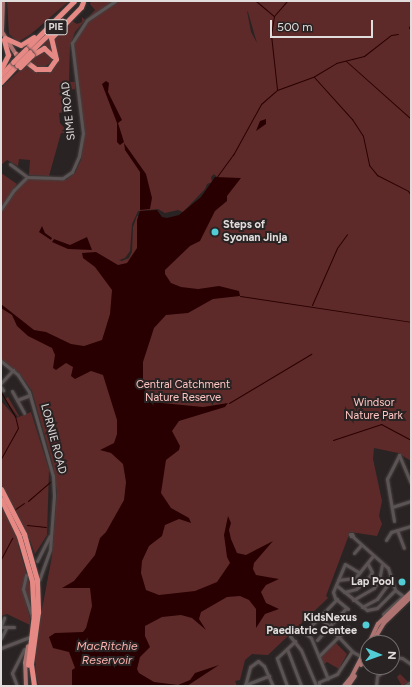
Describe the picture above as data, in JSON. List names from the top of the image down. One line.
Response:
{"streets":{"highway":["PIE"],"street":["SIME ROAD","LORNIE ROAD"]},"water":["MacRitchie Reservoir"],"parks":["Central Catchment Nature Reserve","Windsor Nature Park"],"places":["Steps of Syonan Jinja","Lap Pool","KidsNexus Paediatric Centee"],"scale_bar":"500 m","north":"right"}
